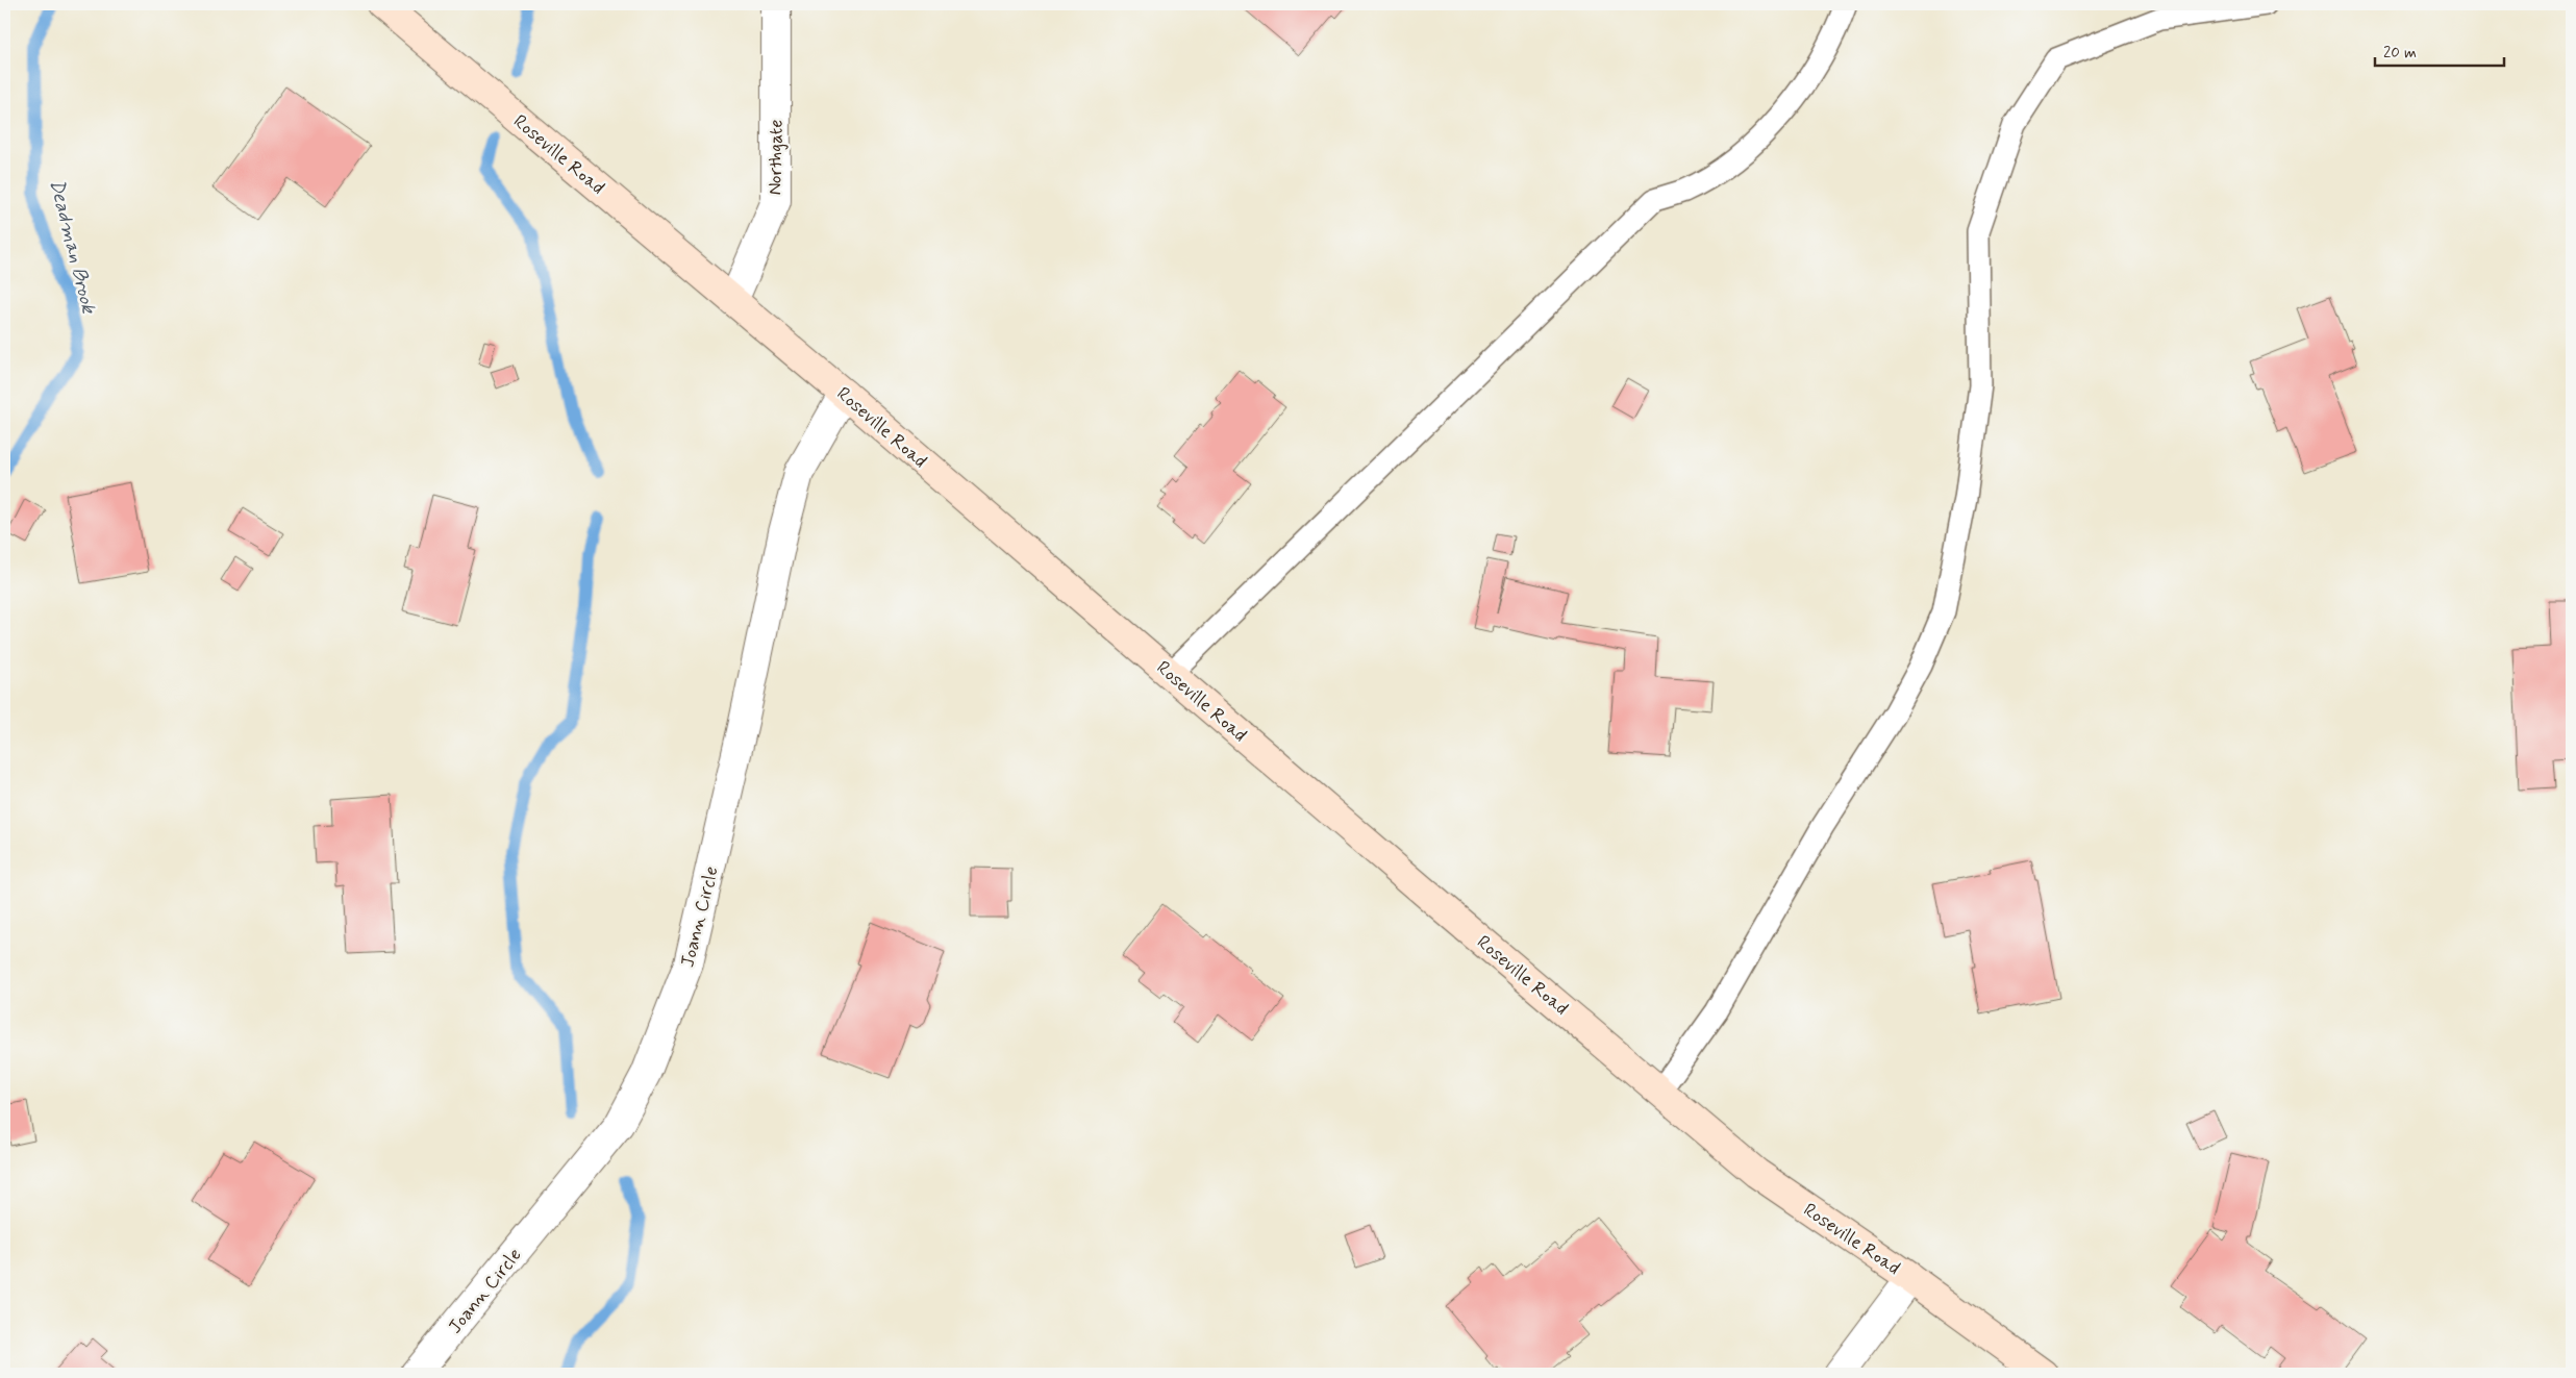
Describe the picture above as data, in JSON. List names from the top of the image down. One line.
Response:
{"streets":{"street":["Roseville Road","Northgate","Joann Circle"]},"crossings":[["Roseville Road","Northgate"],["Roseville Road","Joann Circle"]],"water":["Deadman Brook"],"scale_bar":"20 m"}
